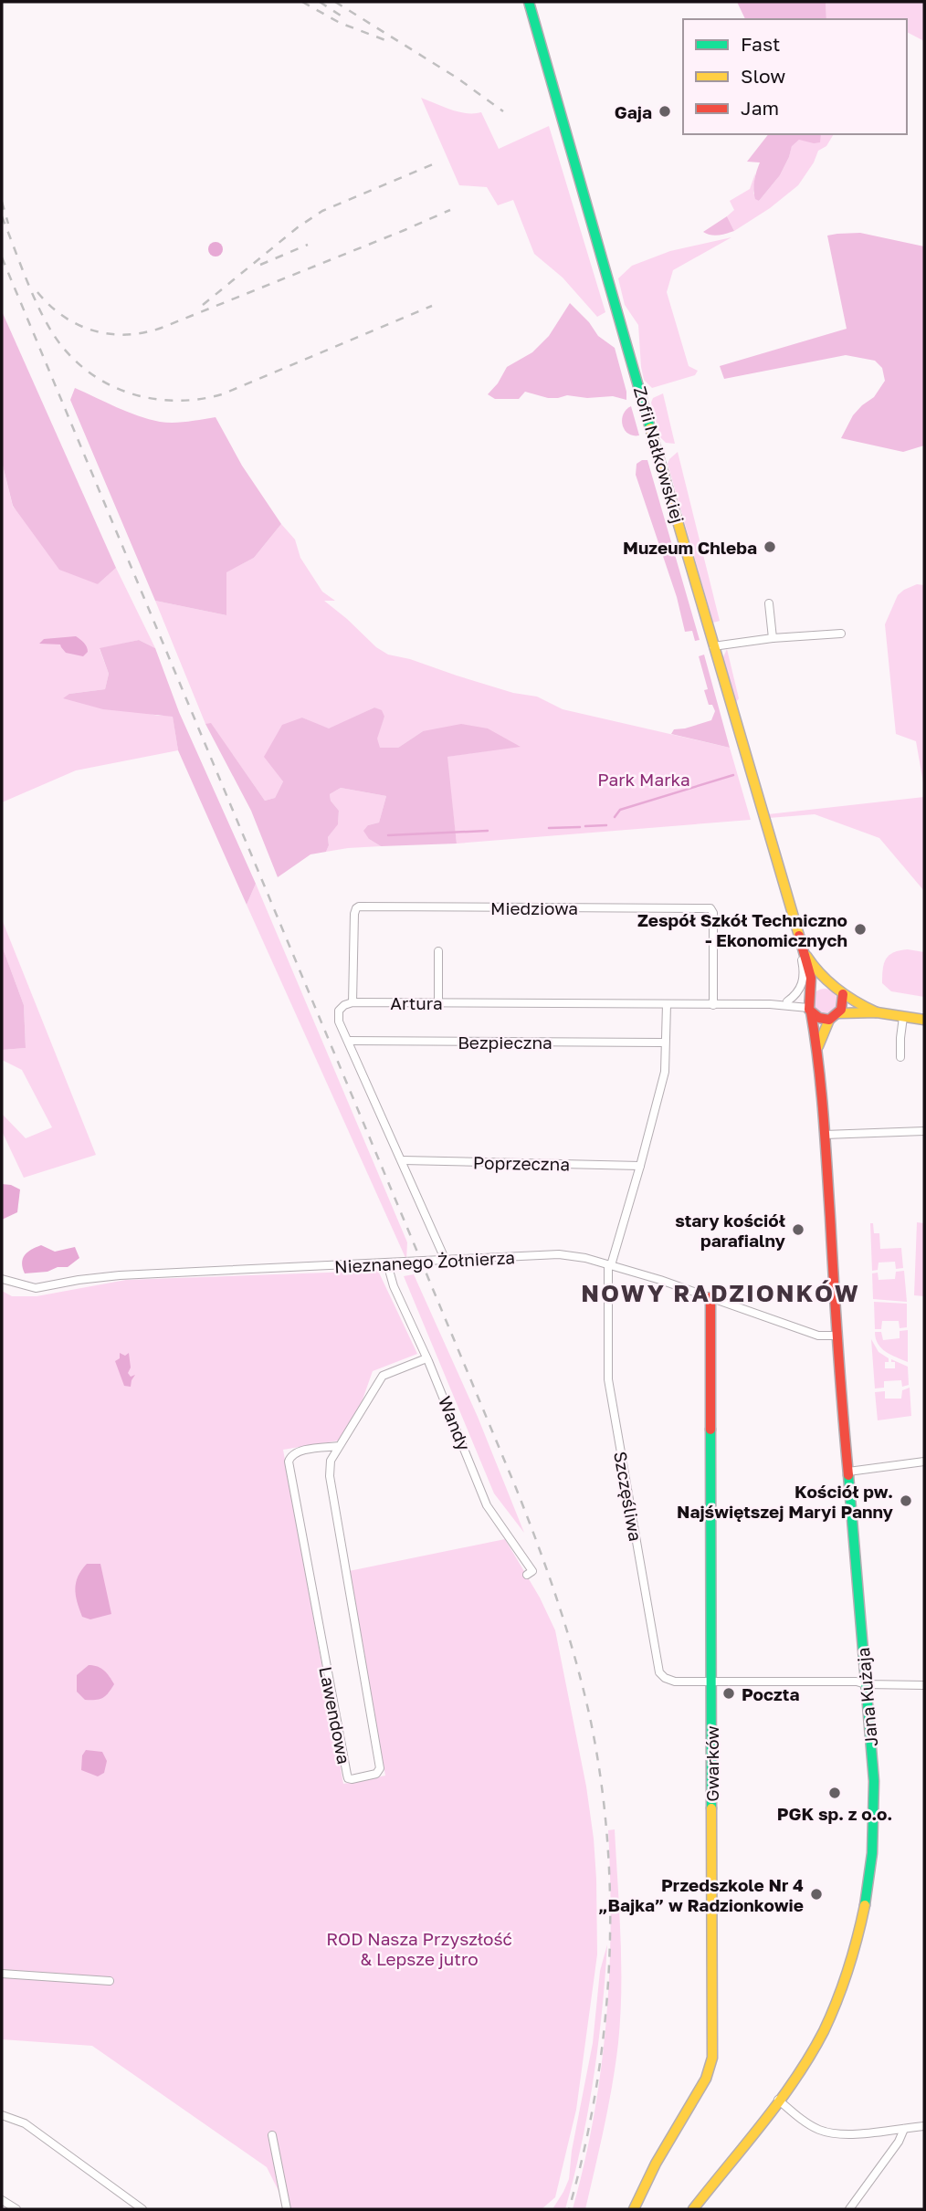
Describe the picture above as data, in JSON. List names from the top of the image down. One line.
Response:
{"streets":{"street":["Zofii Nałkowskiej","Miedziowa","Artura","Bezpieczna","Poprzeczna","Nieznanego Żołnierza","Wandy","Szczęśliwa","Jana Kużaja","Lawendowa","Gwarków"]},"crossings":[["Zofii Nałkowskiej","Artura"],["Zofii Nałkowskiej","Jana Kużaja"],["Miedziowa","Artura"],["Artura","Szczęśliwa"],["Artura","Jana Kużaja"],["Poprzeczna","Szczęśliwa"],["Nieznanego Żołnierza","Wandy"],["Nieznanego Żołnierza","Szczęśliwa"],["Nieznanego Żołnierza","Jana Kużaja"],["Nieznanego Żołnierza","Gwarków"],["Wandy","Lawendowa"],["Szczęśliwa","Jana Kużaja"],["Szczęśliwa","Gwarków"]],"districts":["NOWY RADZIONKÓW"],"parks":["Park Marka","ROD Nasza Przyszłość & Lepsze jutro"],"places":["Gaja","Muzeum Chleba","Zespół Szkół Techniczno - Ekonomicznych","stary kościół parafialny","Kościół pw. Najświętszej Maryi Panny","Poczta","PGK sp. z o.o.","Przedszkole Nr 4 „Bajka” w Radzionkowie"],"legend":["Fast","Slow","Jam"]}
